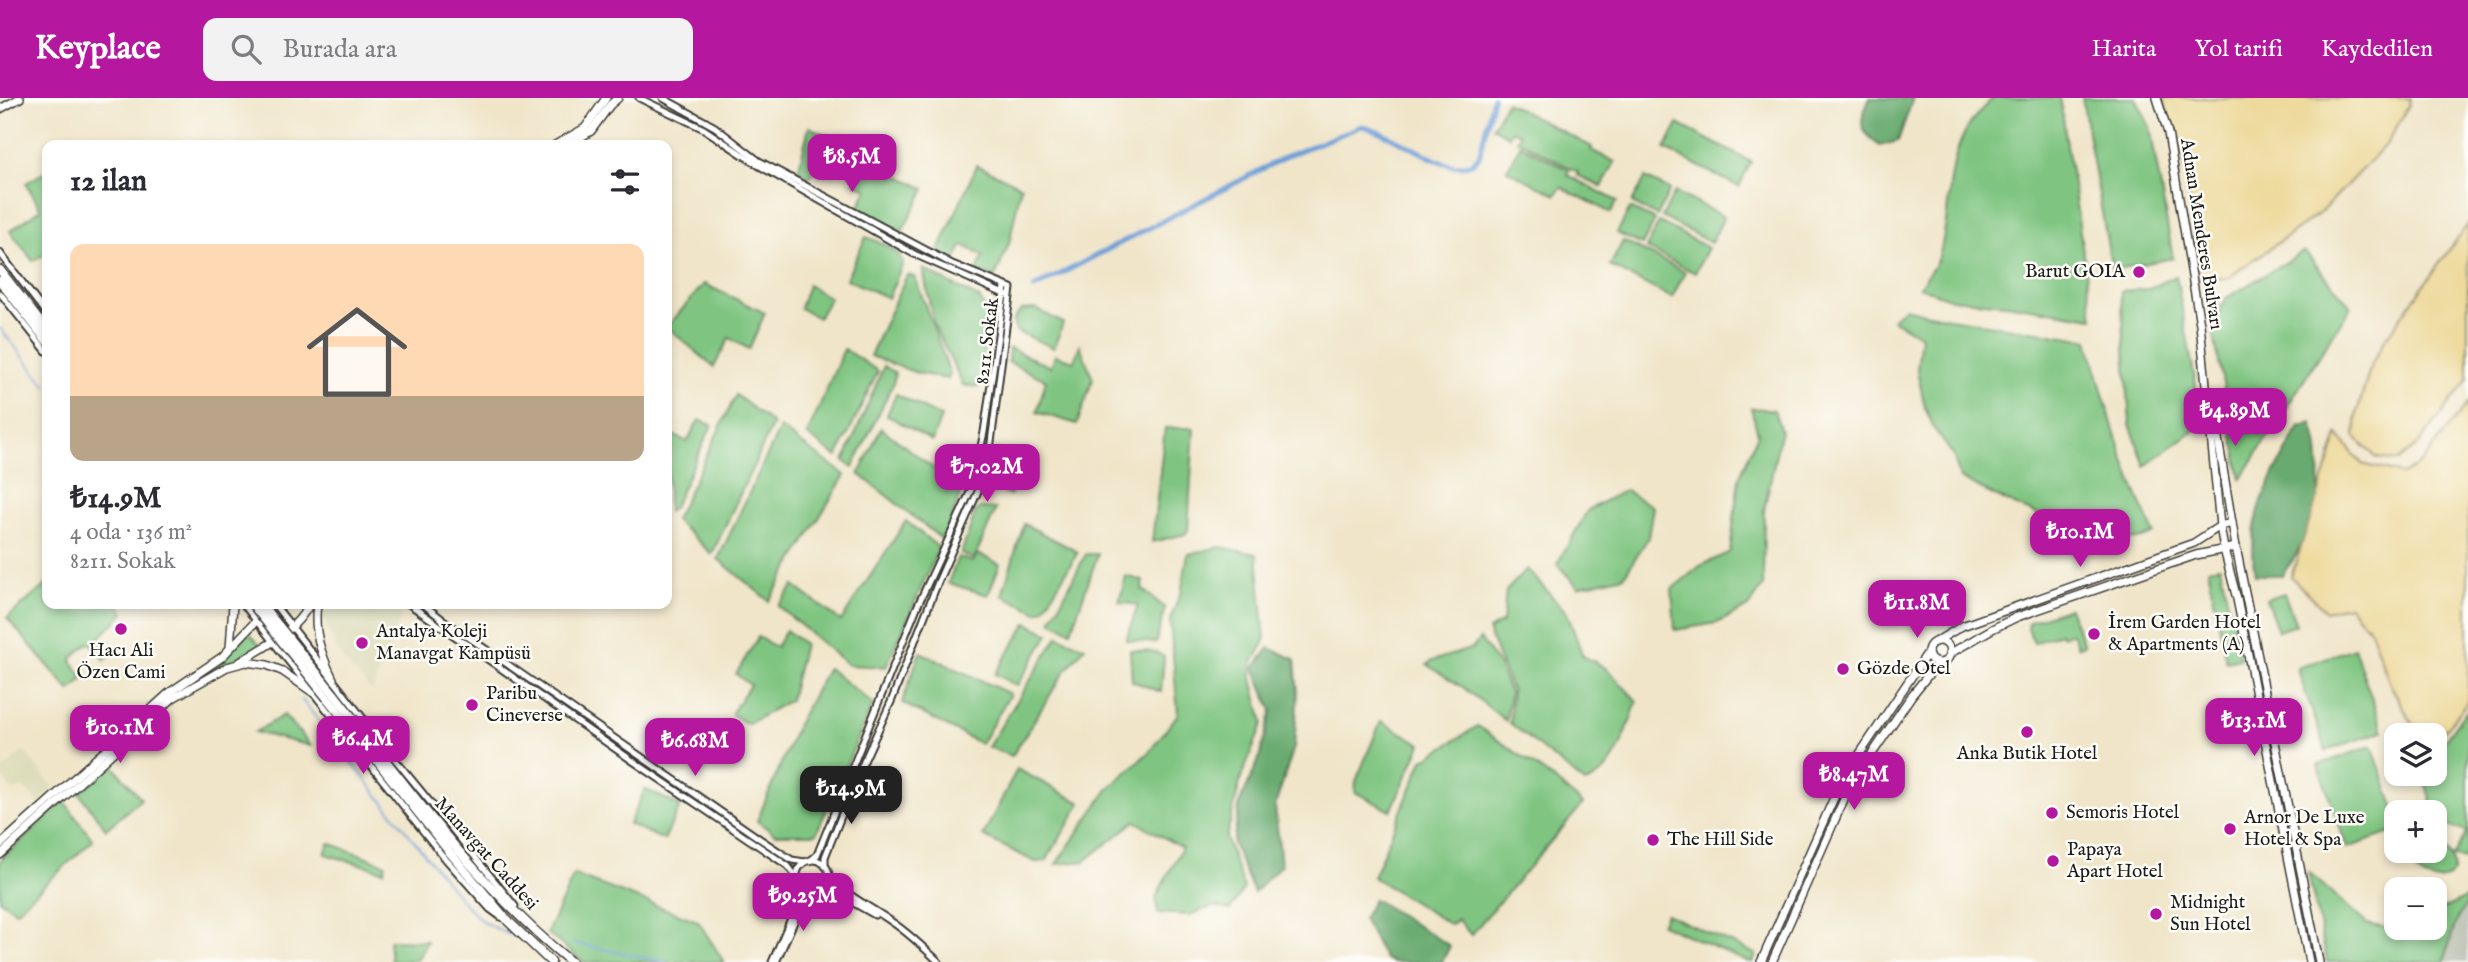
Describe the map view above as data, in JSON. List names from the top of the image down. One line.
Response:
{"streets":{"highway":["Manavgat Caddesi"],"main road":["Adnan Menderes Bulvarı"],"street":["8211. Sokak"]},"places":["Barut GOIA","Hacı Ali Özen Cami","İrem Garden Hotel & Apartments (A)","Antalya Koleji Manavgat Kampüsü","Gözde Otel","Paribu Cineverse","Anka Butik Hotel","Semoris Hotel","Arnor De Luxe Hotel & Spa","The Hill Side","Papaya Apart Hotel","Midnight Sun Hotel"],"page":{"header":"Keyplace","search":"Burada ara","nav":["Harita","Yol tarifi","Kaydedilen"],"price":["₺8.5M","₺4.89M","₺7.02M","₺10.1M","₺11.8M","₺13.1M","₺10.1M","₺6.4M","₺6.68M","₺8.47M","₺14.9M","₺9.25M"],"heading":"12 ilan","list":[{"name":"₺14.9M","note":"4 oda · 136 m² · 8211. Sokak"}],"map_buttons":["+","−"]}}
